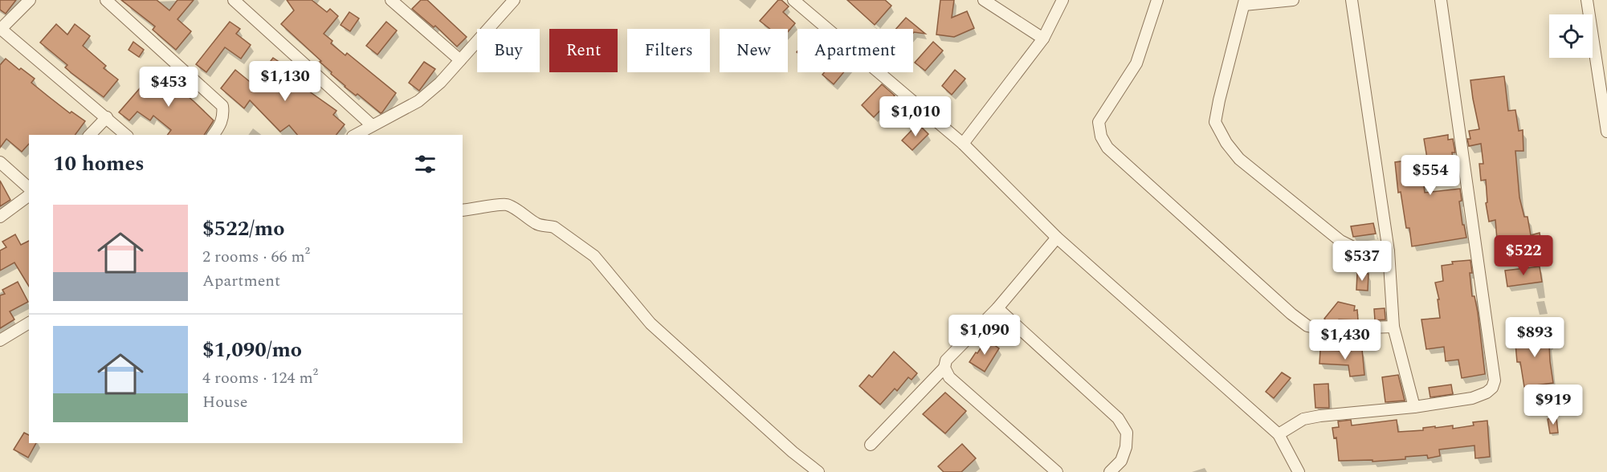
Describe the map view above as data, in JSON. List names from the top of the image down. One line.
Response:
{"page":{"chip":["Buy","Rent","Filters","New","Apartment"],"price":["$1,130","$453","$1,010","$554","$522","$537","$1,090","$893","$1,430","$919"],"heading":"10 homes","list":[{"name":"$522/mo","note":"2 rooms · 66 m² · Apartment"},{"name":"$1,090/mo","note":"4 rooms · 124 m² · House"}]}}
